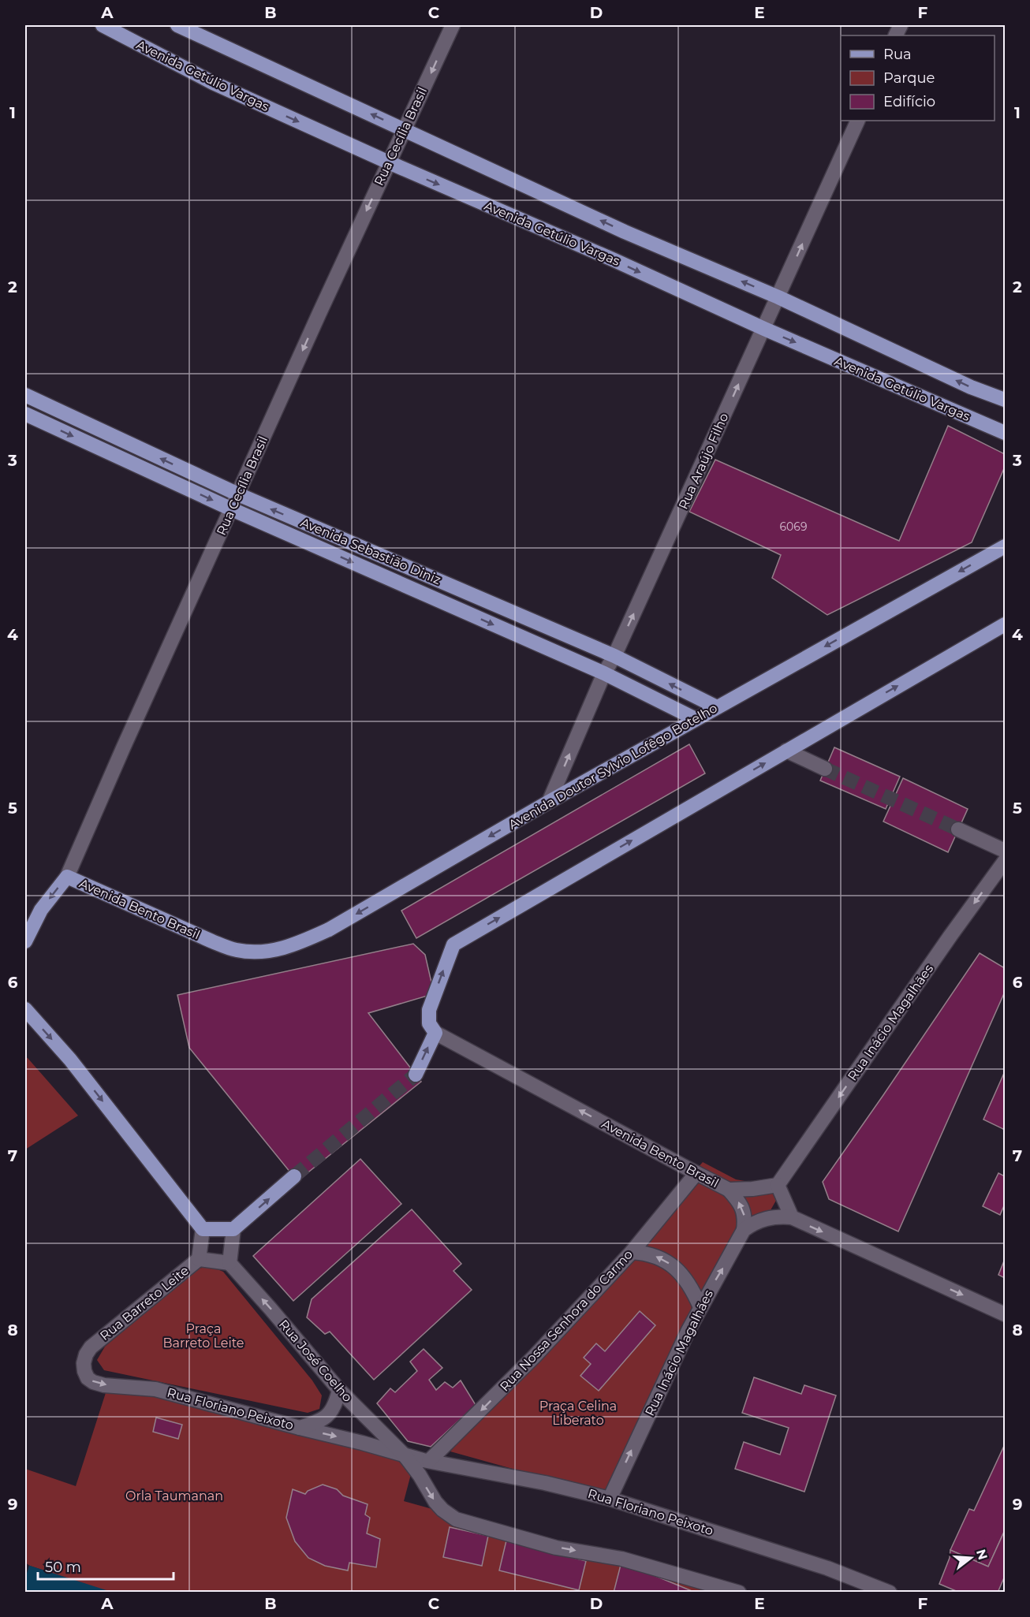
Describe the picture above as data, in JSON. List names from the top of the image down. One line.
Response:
{"streets":{"main road":["Avenida Getúlio Vargas","Rua Cecília Brasil","Avenida Sebastião Diniz","Avenida Doutor Sylvio Lofêgo Botelho","Avenida Bento Brasil"],"street":["Rua Araújo Filho","Rua Inácio Magalhães","Rua Barreto Leite","Rua Nossa Senhora do Carmo","Rua José Coelho","Rua Floriano Peixoto"]},"crossings":[["Avenida Getúlio Vargas","Rua Cecília Brasil"],["Avenida Getúlio Vargas","Rua Araújo Filho"],["Rua Cecília Brasil","Avenida Sebastião Diniz"],["Rua Cecília Brasil","Avenida Bento Brasil"],["Rua Araújo Filho","Avenida Sebastião Diniz"],["Rua Araújo Filho","Avenida Doutor Sylvio Lofêgo Botelho"],["Avenida Sebastião Diniz","Avenida Doutor Sylvio Lofêgo Botelho"],["Avenida Doutor Sylvio Lofêgo Botelho","Avenida Bento Brasil"],["Avenida Bento Brasil","Rua Inácio Magalhães"],["Avenida Bento Brasil","Rua Nossa Senhora do Carmo"],["Rua Inácio Magalhães","Rua Floriano Peixoto"],["Rua Barreto Leite","Rua Floriano Peixoto"],["Rua Nossa Senhora do Carmo","Rua Floriano Peixoto"],["Rua José Coelho","Rua Floriano Peixoto"]],"one_way":["Rua Cecília Brasil","Rua Araújo Filho","Avenida Bento Brasil","Rua Nossa Senhora do Carmo","Rua José Coelho","Rua Floriano Peixoto"],"parks":["Praça Barreto Leite","Praça Celina Liberato","Orla Taumanan"],"house_numbers":["6069"],"legend":["Rua","Parque","Edifício"],"scale_bar":"50 m","north":"right","grid":{"columns":["A","B","C","D","E","F"],"rows":["1","2","3","4","5","6","7","8","9"]}}
